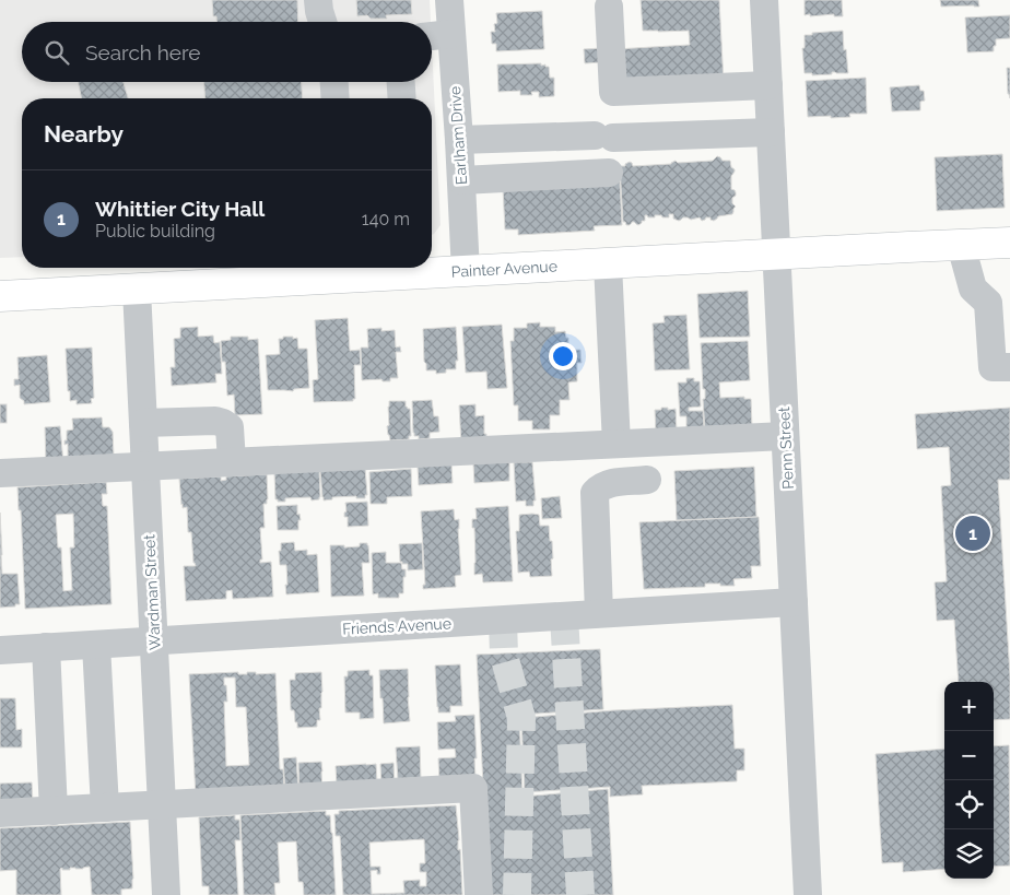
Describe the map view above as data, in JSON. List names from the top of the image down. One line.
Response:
{"streets":{"main road":["Painter Avenue"],"street":["Earlham Drive","Penn Street","Wardman Street","Friends Avenue"]},"crossings":[["Earlham Drive","Painter Avenue"],["Painter Avenue","Penn Street"],["Painter Avenue","Wardman Street"],["Penn Street","Friends Avenue"],["Wardman Street","Friends Avenue"]],"page":{"search":"Search here","heading":"Nearby","list":[{"mark":"1","name":"Whittier City Hall","note":"Public building","value":"140 m"}],"pins":"1","map_buttons":["+","−"]}}
